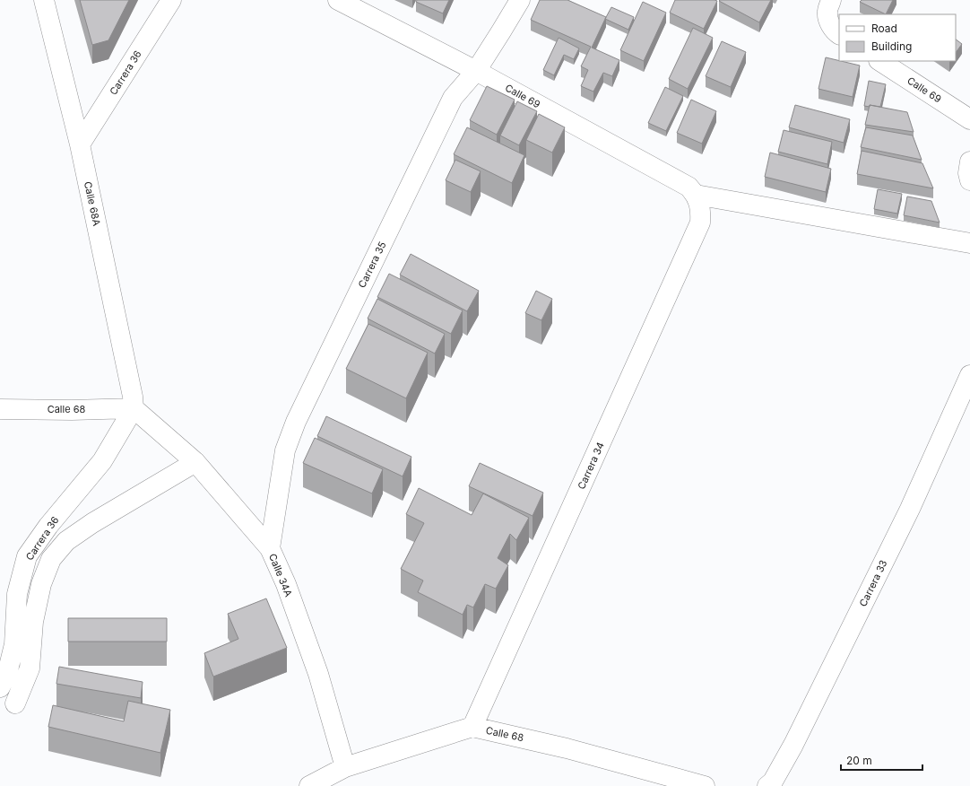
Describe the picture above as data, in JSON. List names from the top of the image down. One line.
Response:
{"streets":{"street":["Carrera 36","Calle 69","Calle 68A","Carrera 35","Calle 68","Carrera 34","Calle 34A","Carrera 33"]},"crossings":[["Carrera 36","Calle 68A"],["Carrera 36","Calle 68"],["Carrera 36","Calle 34A"],["Calle 69","Carrera 35"],["Calle 69","Carrera 34"],["Calle 68A","Calle 68"],["Calle 68A","Calle 34A"],["Carrera 35","Calle 34A"],["Calle 68","Carrera 34"],["Calle 68","Calle 34A"]],"legend":["Road","Building"],"scale_bar":"20 m"}
